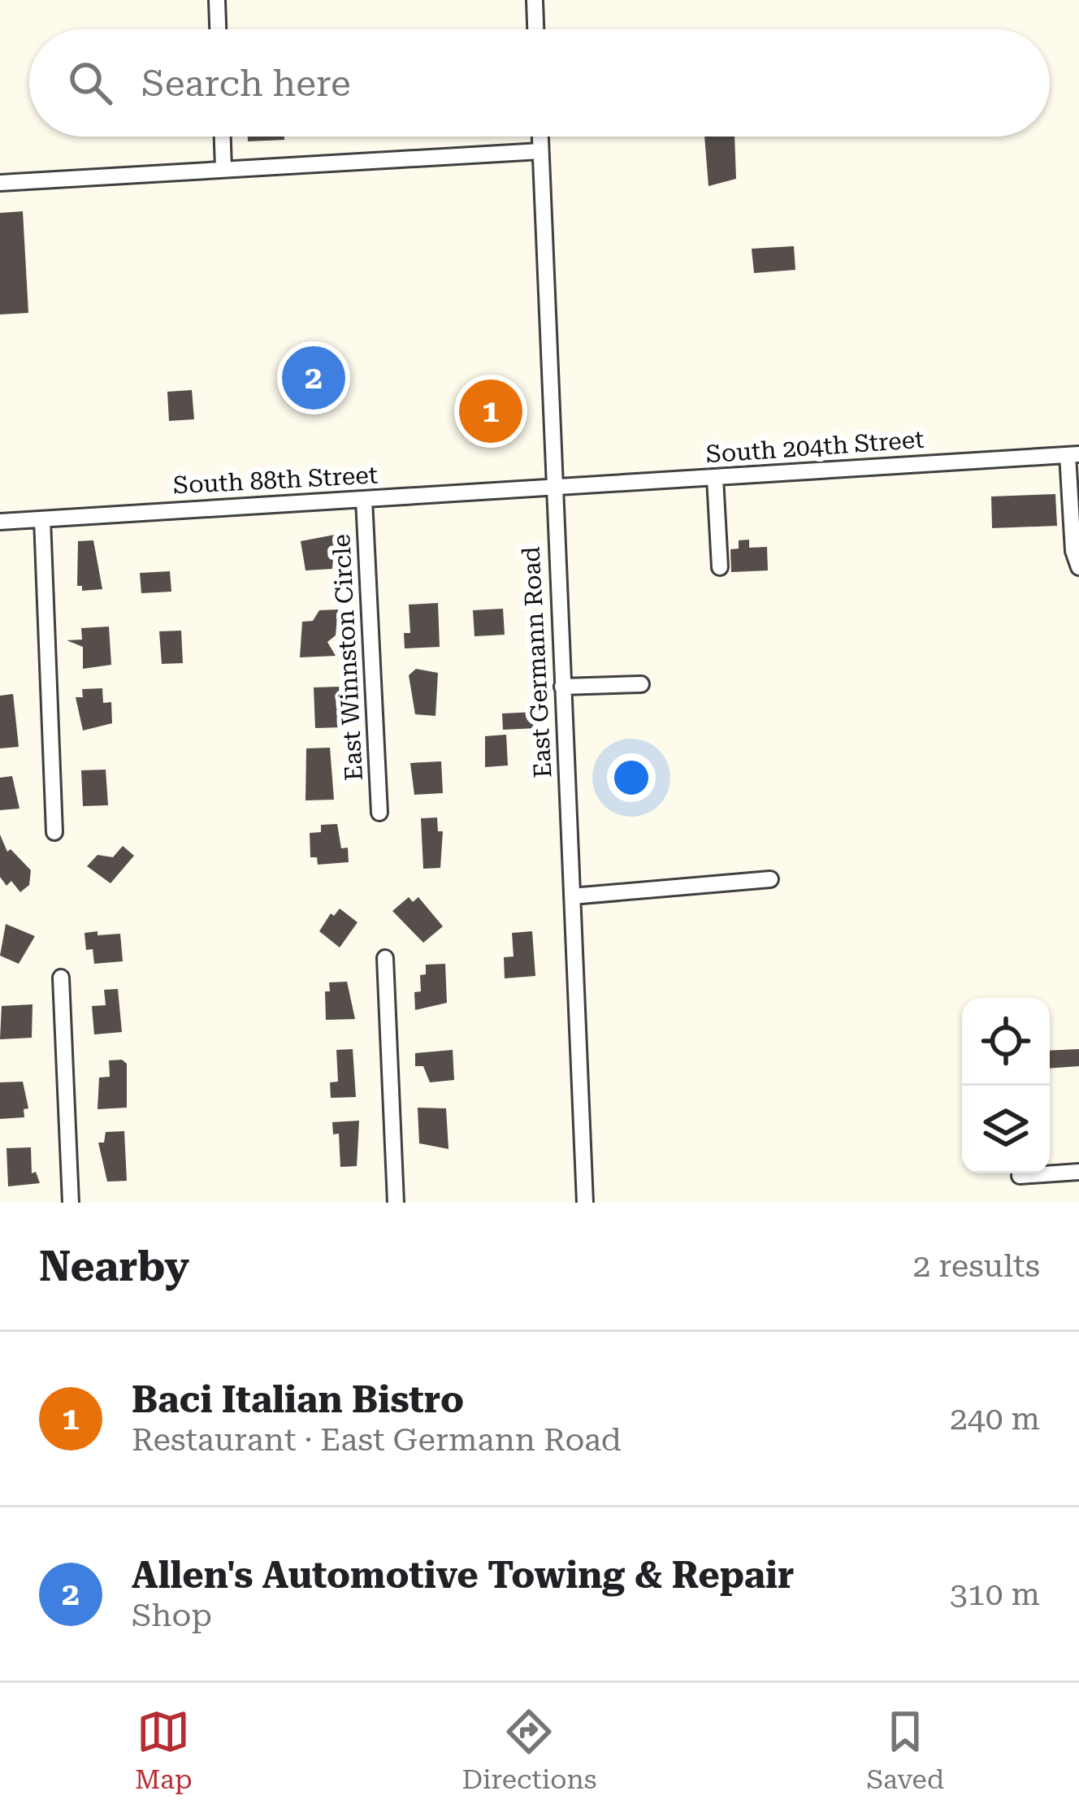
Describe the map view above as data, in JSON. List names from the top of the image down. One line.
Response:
{"streets":{"street":["South 204th Street","South 88th Street","East Winnston Circle","East Germann Road"]},"crossings":[["South 204th Street","South 88th Street"],["South 204th Street","East Germann Road"],["South 88th Street","East Winnston Circle"],["South 88th Street","East Germann Road"]],"page":{"search":"Search here","pins":["2","1"],"heading":["Nearby","2 results"],"list":[{"mark":"1","name":"Baci Italian Bistro","note":"Restaurant · East Germann Road","value":"240 m"},{"mark":"2","name":"Allen's Automotive Towing & Repair","note":"Shop","value":"310 m"}],"nav":["Map","Directions","Saved"]}}
